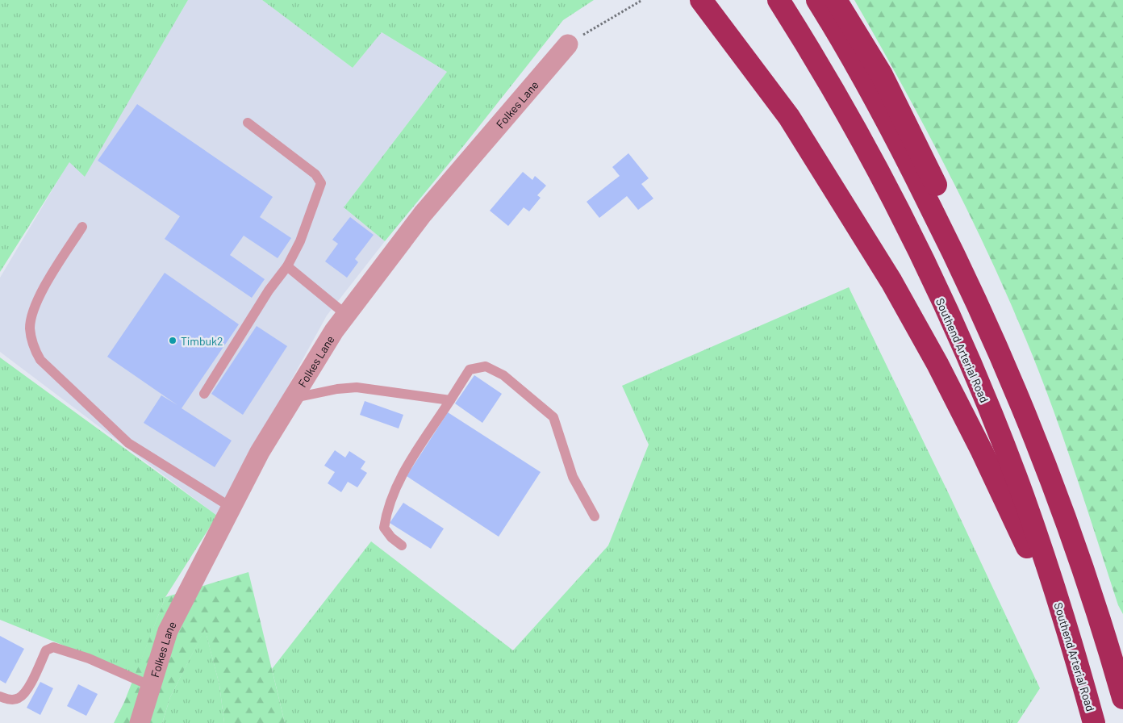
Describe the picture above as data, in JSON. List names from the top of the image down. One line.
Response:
{"streets":{"highway":["Southend Arterial Road"],"street":["Folkes Lane"]},"places":["Timbuk2"]}
